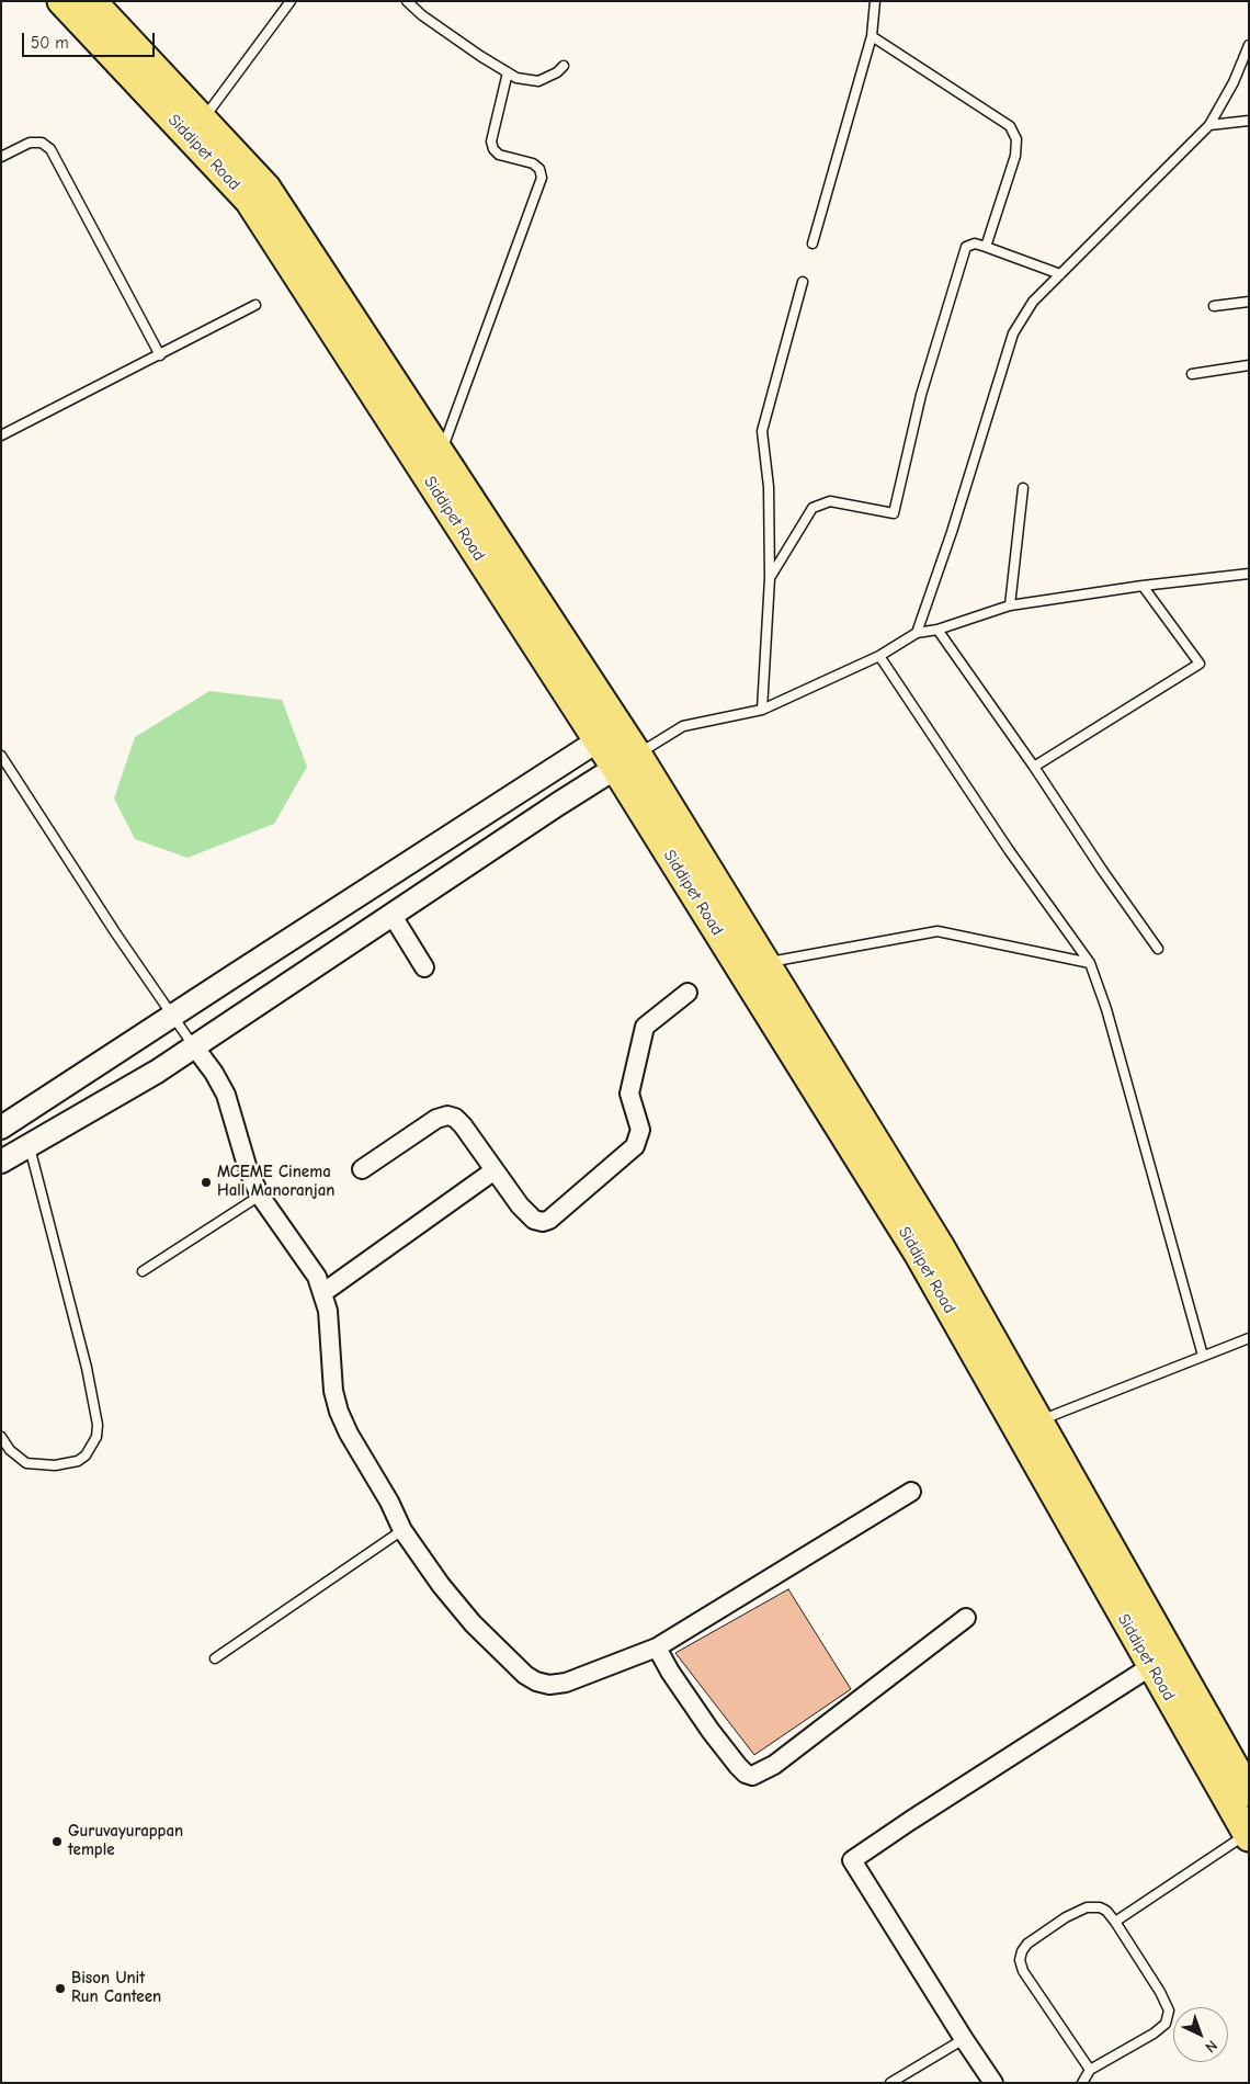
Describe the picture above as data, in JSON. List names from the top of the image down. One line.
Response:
{"streets":{"main road":["Siddipet Road"]},"places":["MCEME Cinema Hall Manoranjan","Guruvayurappan temple","Bison Unit Run Canteen"],"scale_bar":"50 m","north":"bottom right"}
